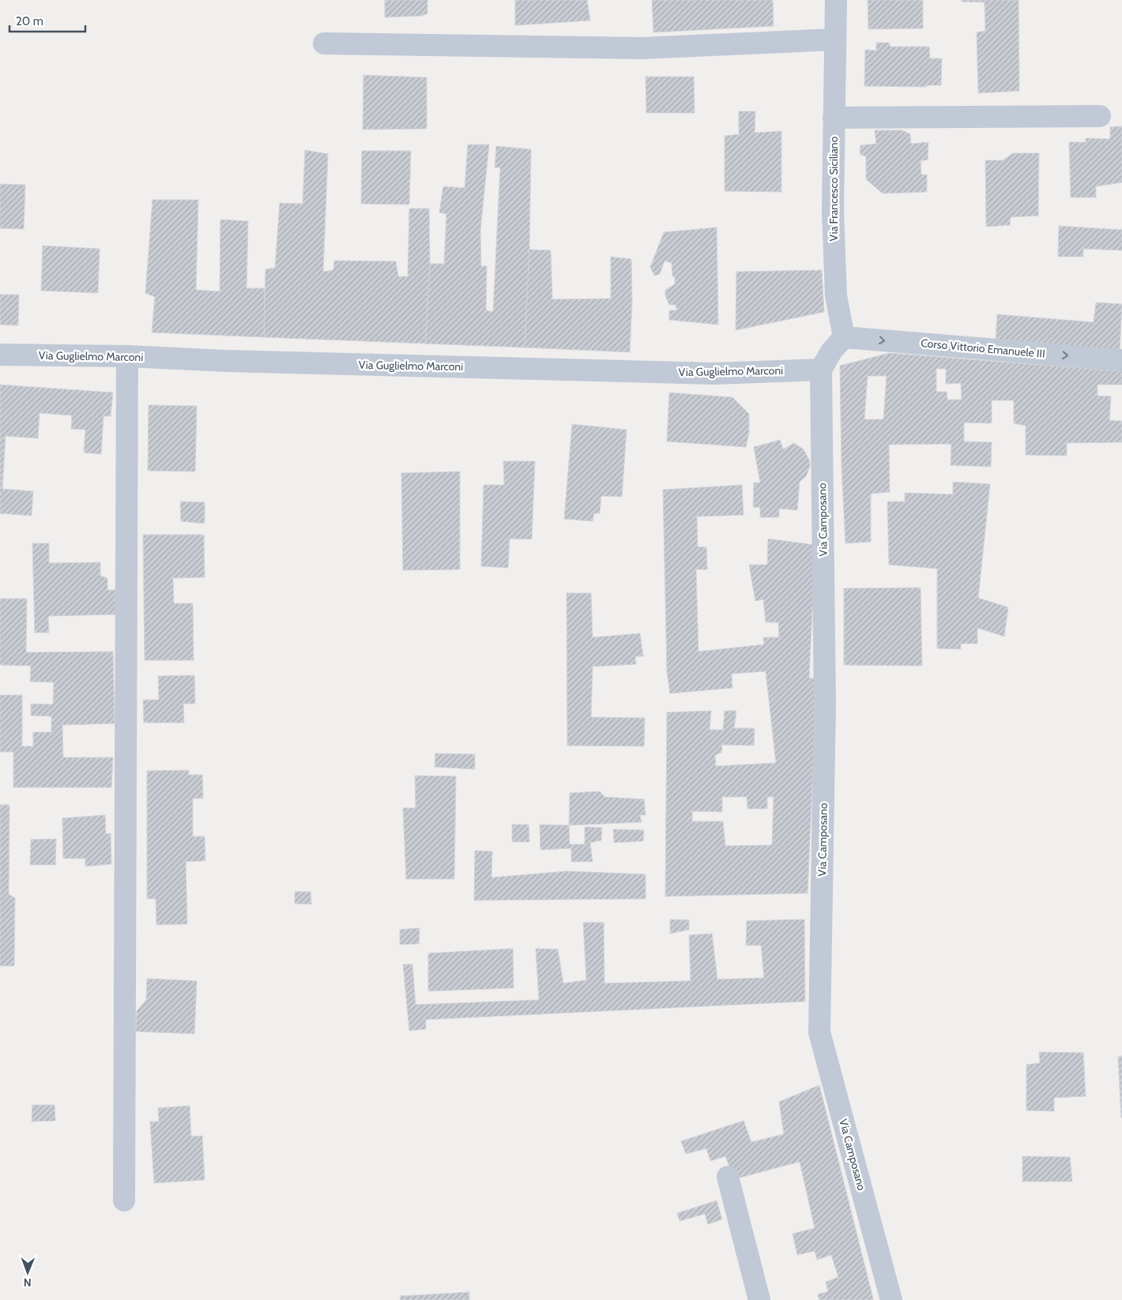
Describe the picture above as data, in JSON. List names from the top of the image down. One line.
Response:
{"streets":{"street":["Via Francesco Siciliano","Corso Vittorio Emanuele III","Via Guglielmo Marconi","Via Camposano"]},"crossings":[["Via Francesco Siciliano","Corso Vittorio Emanuele III"],["Via Guglielmo Marconi","Via Camposano"]],"one_way":["Corso Vittorio Emanuele III"],"scale_bar":"20 m","north":"bottom"}
